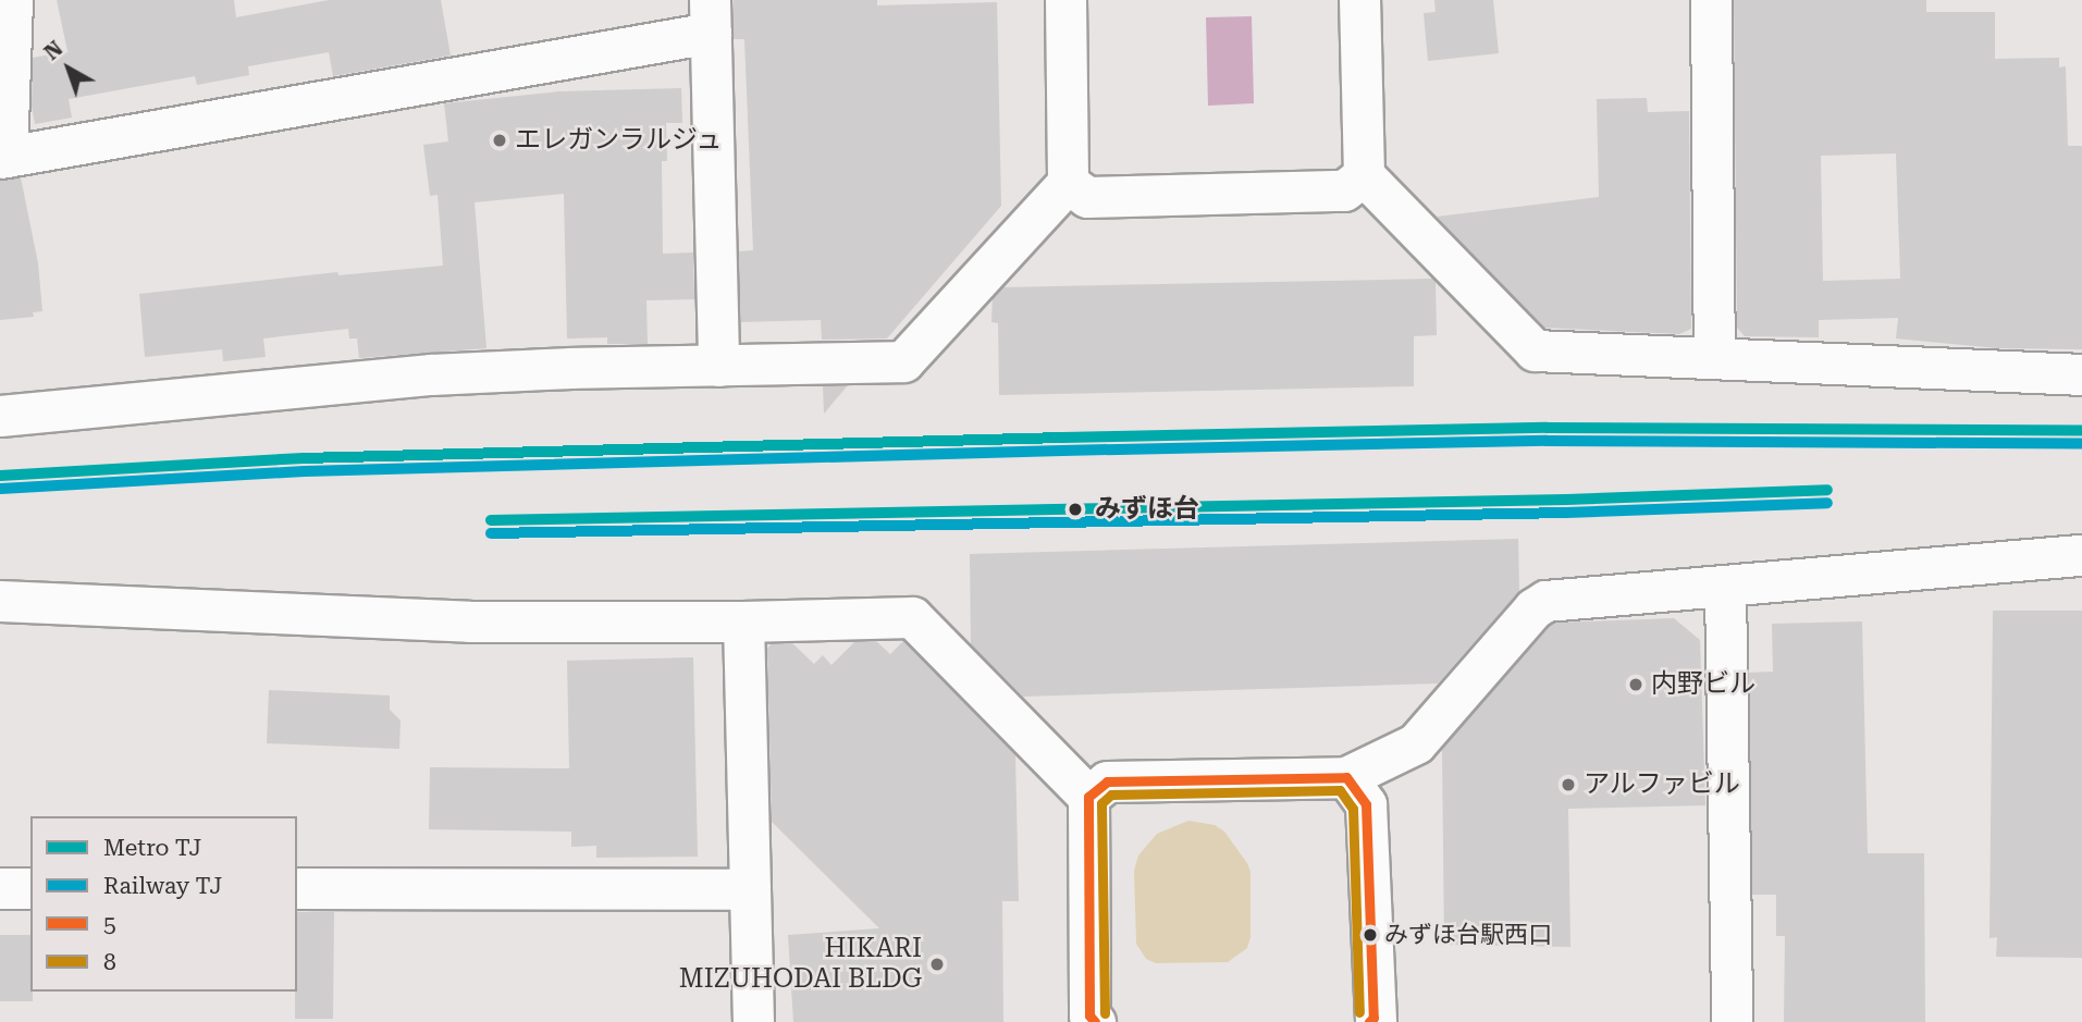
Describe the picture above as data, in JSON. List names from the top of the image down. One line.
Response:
{"places":["エレガンラルジュ","みずほ台","内野ビル","アルファビル","みずほ台駅西口","HIKARI MIZUHODAI BLDG"],"lines":["metro line TJ","rail line TJ","transit line 5","transit line 8"],"legend":["Metro TJ","Railway TJ","5","8"],"north":"top left"}
